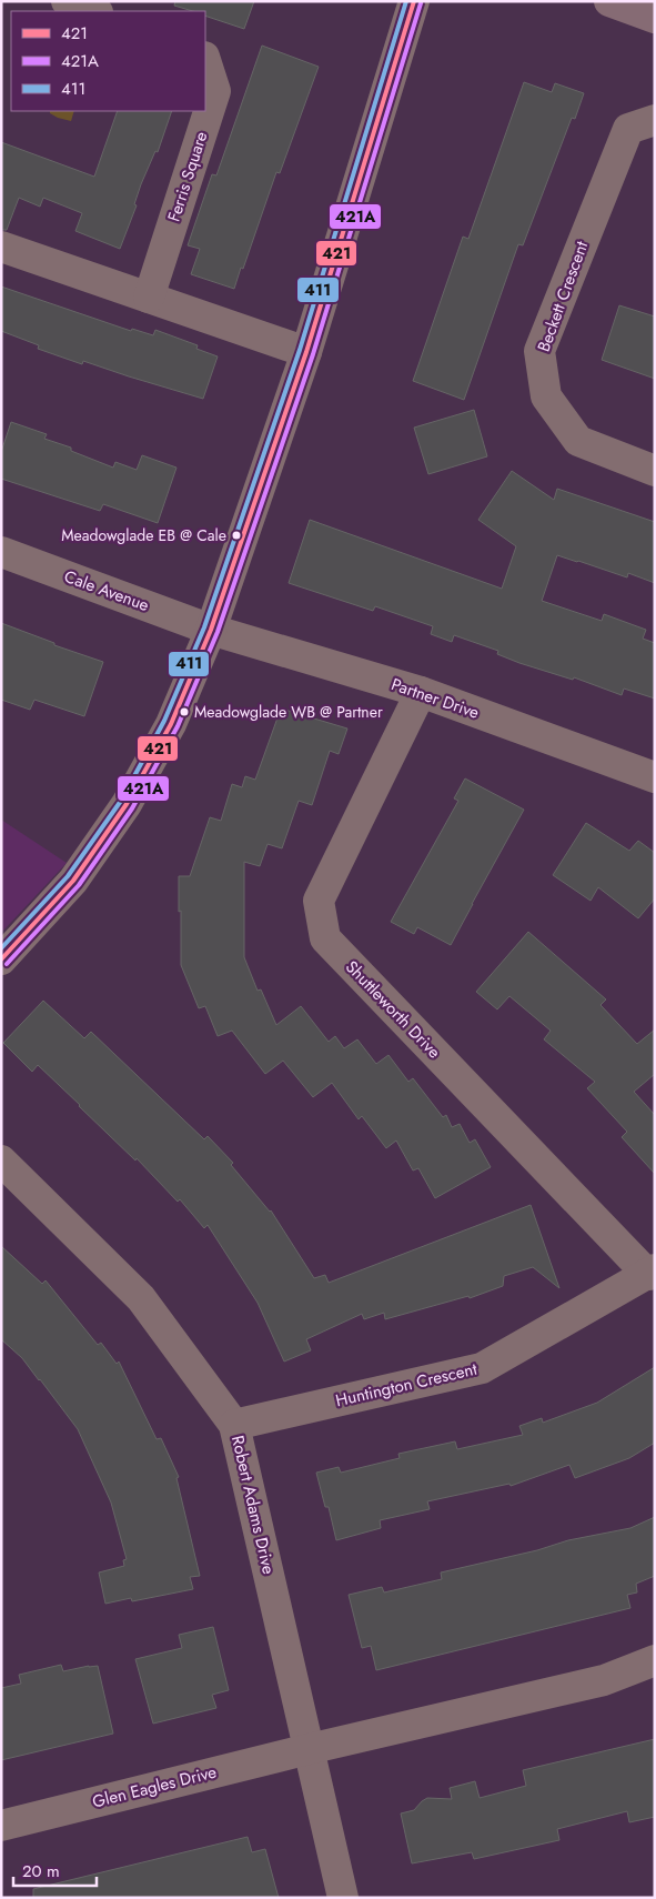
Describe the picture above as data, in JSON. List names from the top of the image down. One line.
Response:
{"streets":{"street":["Ferris Square","Beckett Crescent","Cale Avenue","Partner Drive","Shuttleworth Drive","Huntington Crescent","Robert Adams Drive","Glen Eagles Drive"]},"crossings":[["Cale Avenue","Partner Drive"],["Partner Drive","Shuttleworth Drive"],["Shuttleworth Drive","Huntington Crescent"],["Huntington Crescent","Robert Adams Drive"],["Robert Adams Drive","Glen Eagles Drive"]],"places":["Meadowglade EB @ Cale","Meadowglade WB @ Partner"],"lines":["transit line 421","transit line 411","transit line 421A"],"legend":["421","421A","411"],"scale_bar":"20 m"}
